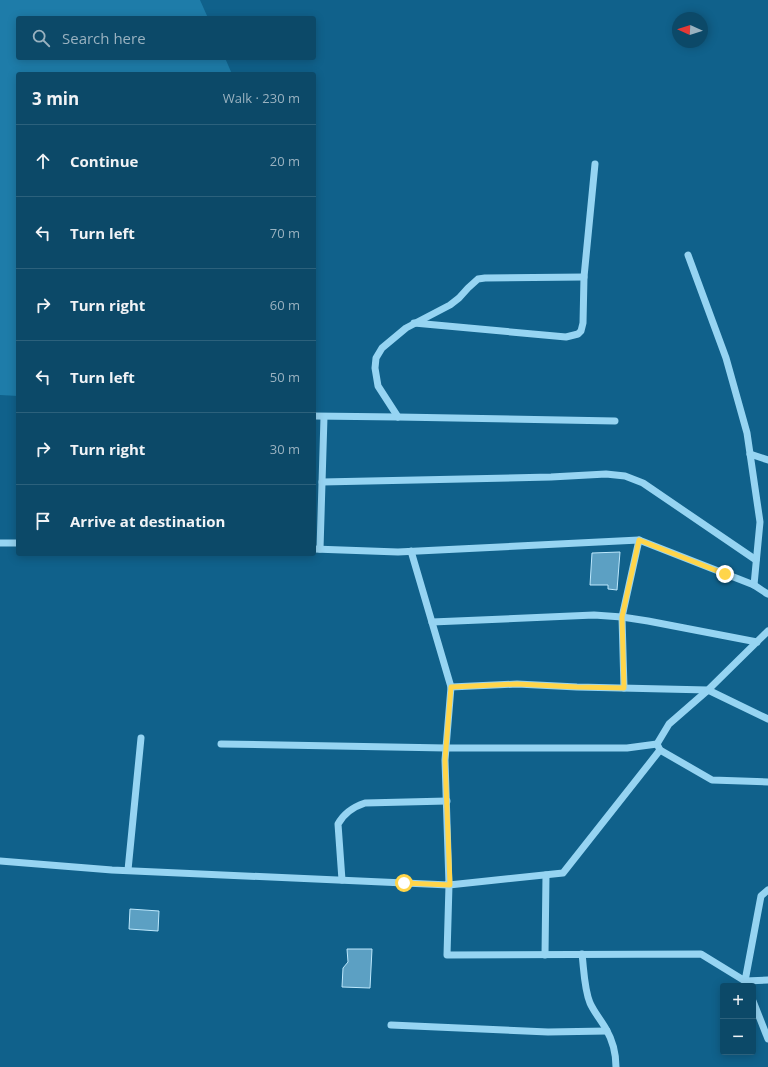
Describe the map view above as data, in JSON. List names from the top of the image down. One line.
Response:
{"north":"left","page":{"search":"Search here","heading":["3 min","Walk · 230 m"],"list":[["Continue","20 m"],["Turn left","70 m"],["Turn right","60 m"],["Turn left","50 m"],["Turn right","30 m"],"Arrive at destination"],"map_buttons":["+","−"]}}
